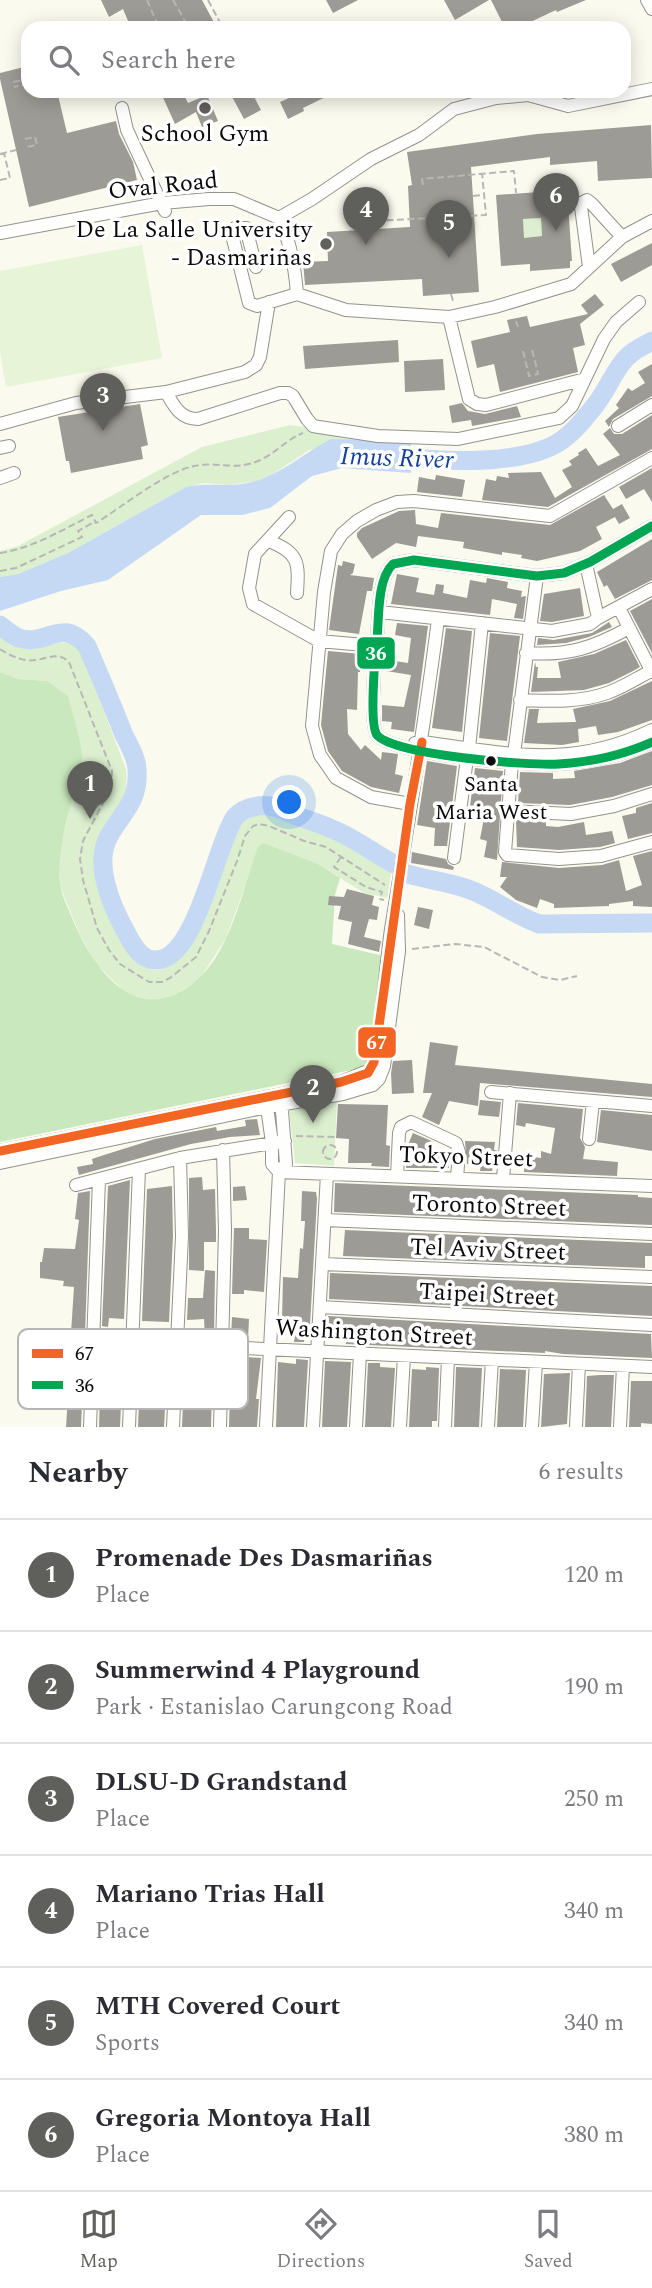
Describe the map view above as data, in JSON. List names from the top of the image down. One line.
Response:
{"streets":{"street":["Oval Road","Tokyo Street","Toronto Street","Tel Aviv Street","Taipei Street","Washington Street"]},"water":["Imus River"],"places":["School Gym","De La Salle University - Dasmariñas","Santa Maria West"],"lines":["transit line 36","transit line 67"],"legend":["67","36"],"page":{"search":"Search here","pins":["6","4","5","3","1","2"],"heading":["Nearby","6 results"],"list":[{"mark":"1","name":"Promenade Des Dasmariñas","note":"Place","value":"120 m"},{"mark":"2","name":"Summerwind 4 Playground","note":"Park · Estanislao Carungcong Road","value":"190 m"},{"mark":"3","name":"DLSU-D Grandstand","note":"Place","value":"250 m"},{"mark":"4","name":"Mariano Trias Hall","note":"Place","value":"340 m"},{"mark":"5","name":"MTH Covered Court","note":"Sports","value":"340 m"},{"mark":"6","name":"Gregoria Montoya Hall","note":"Place","value":"380 m"}],"nav":["Map","Directions","Saved"]}}
